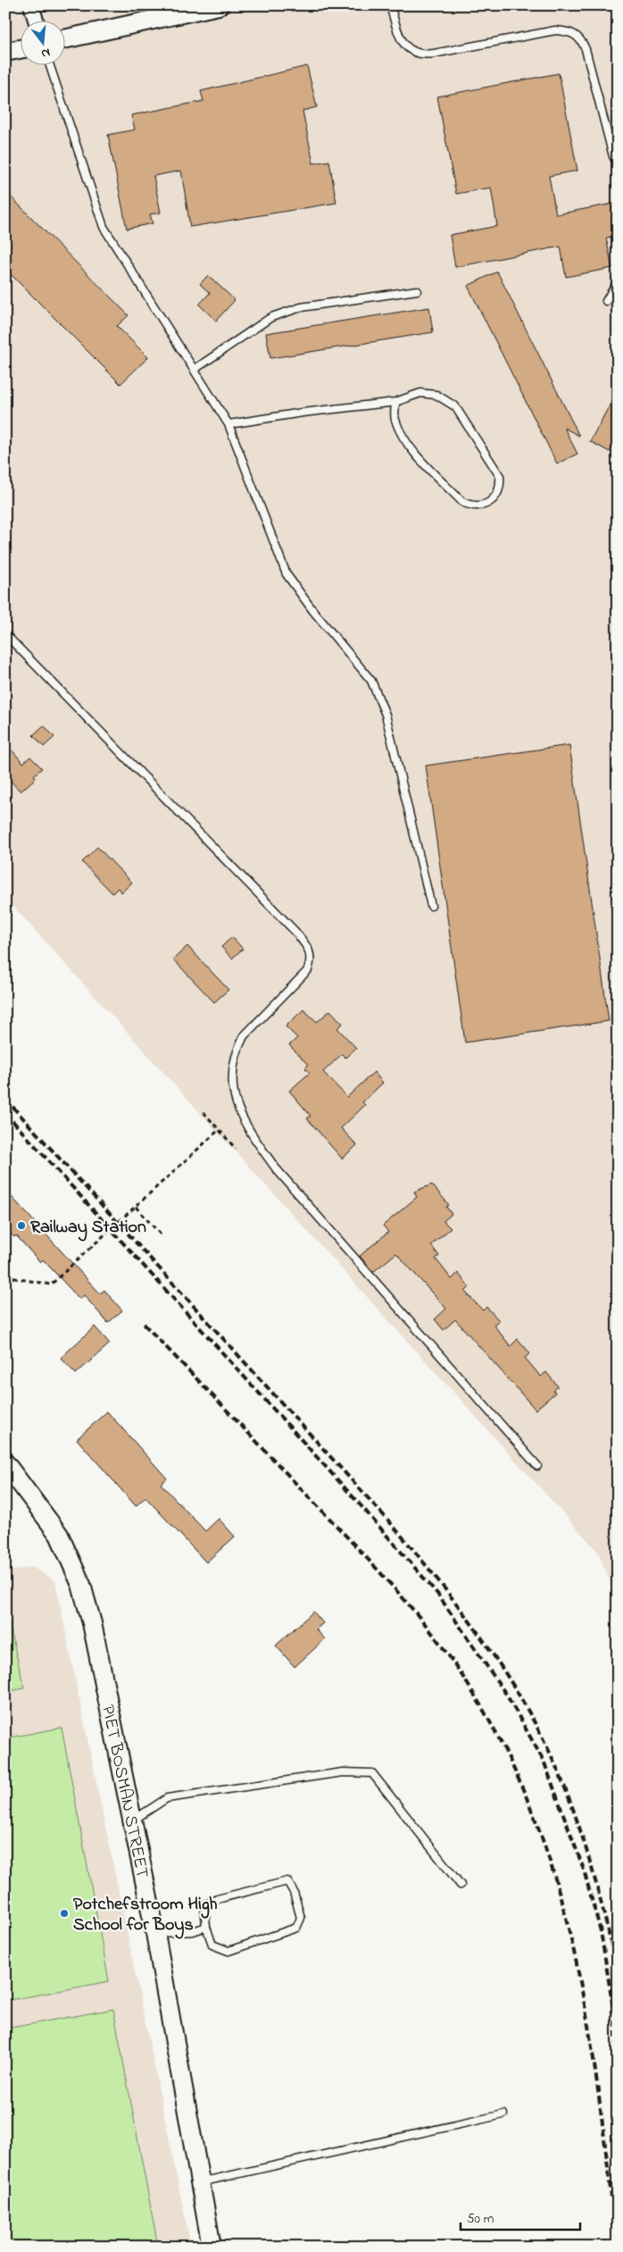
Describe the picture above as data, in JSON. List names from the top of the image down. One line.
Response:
{"streets":{"street":["PIET BOSMAN STREET"]},"places":["Railway Station","Potchefstroom High School for Boys"],"scale_bar":"50 m","north":"bottom"}
